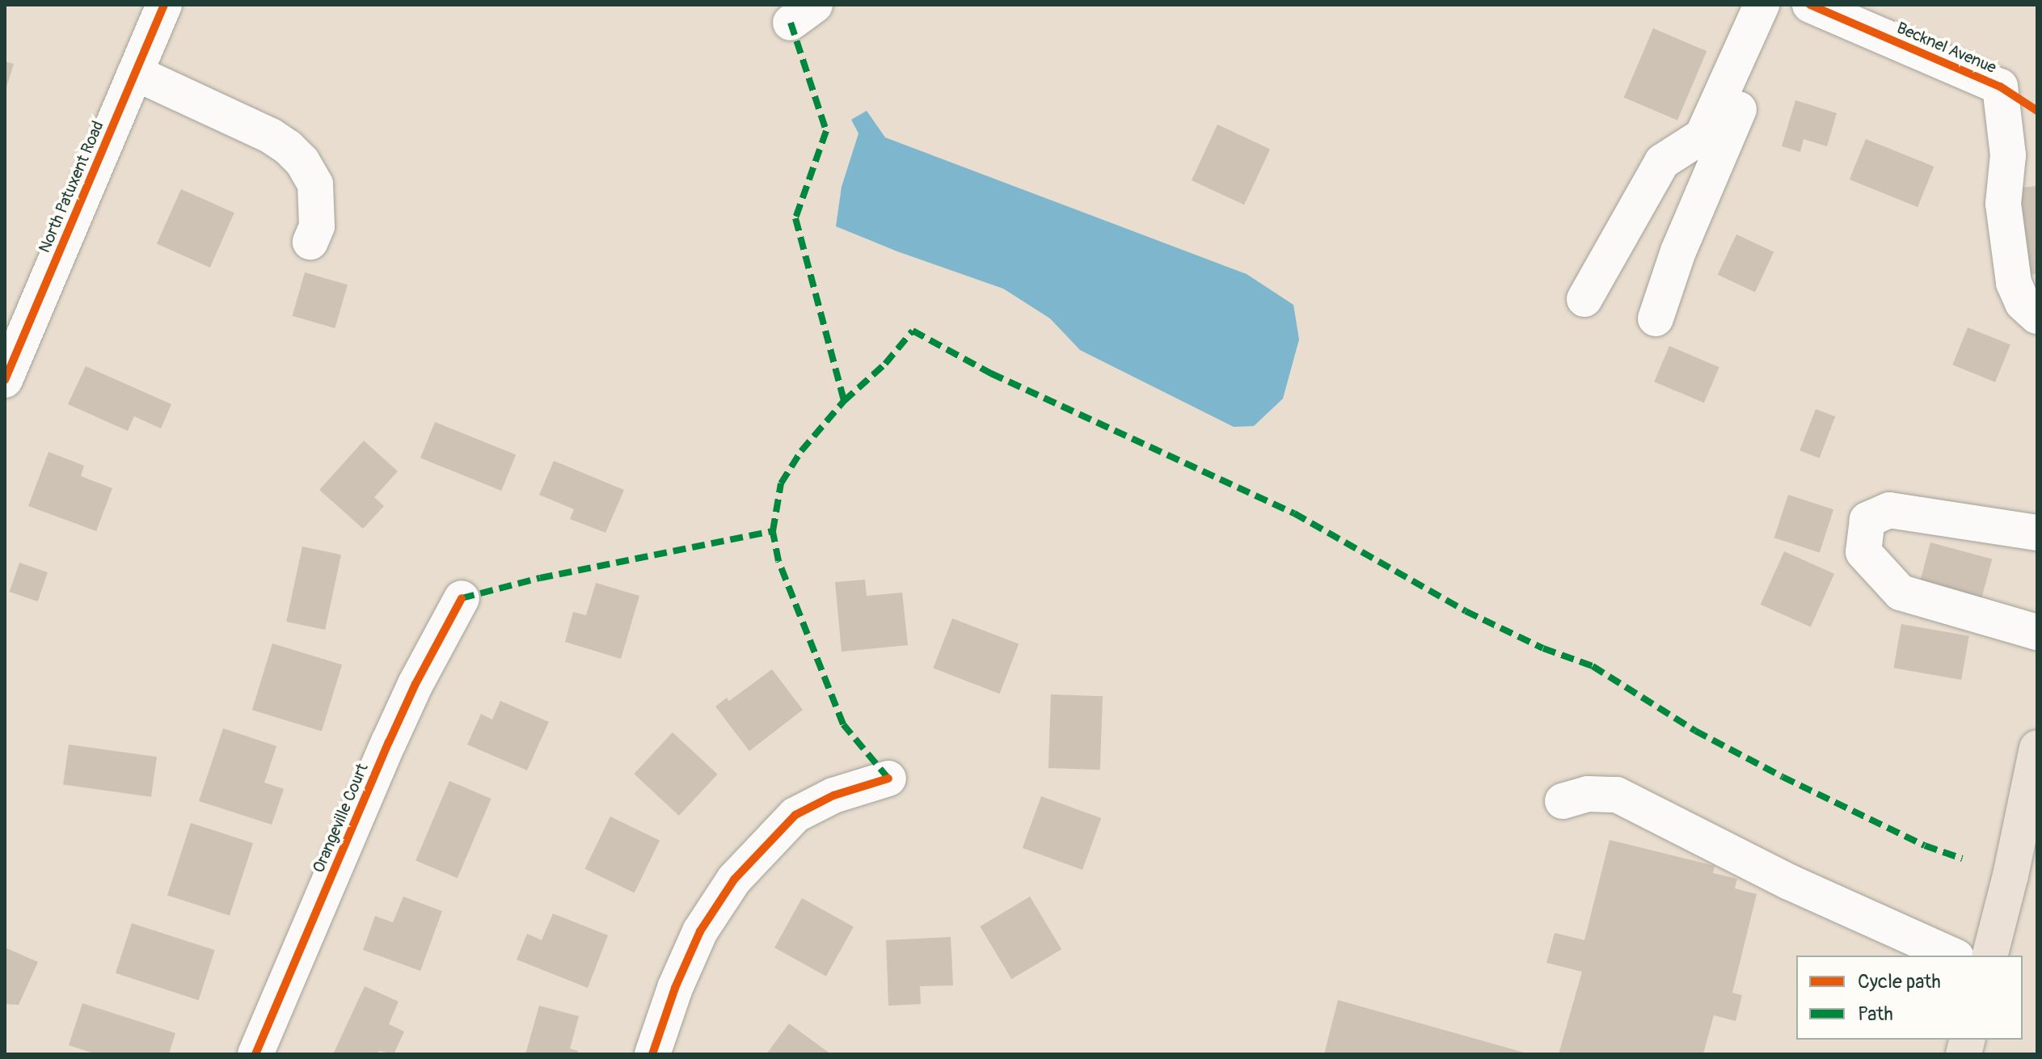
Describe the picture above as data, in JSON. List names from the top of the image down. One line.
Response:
{"streets":{"street":["Becknel Avenue","North Patuxent Road","Orangeville Court"]},"legend":["Cycle path","Path"]}
